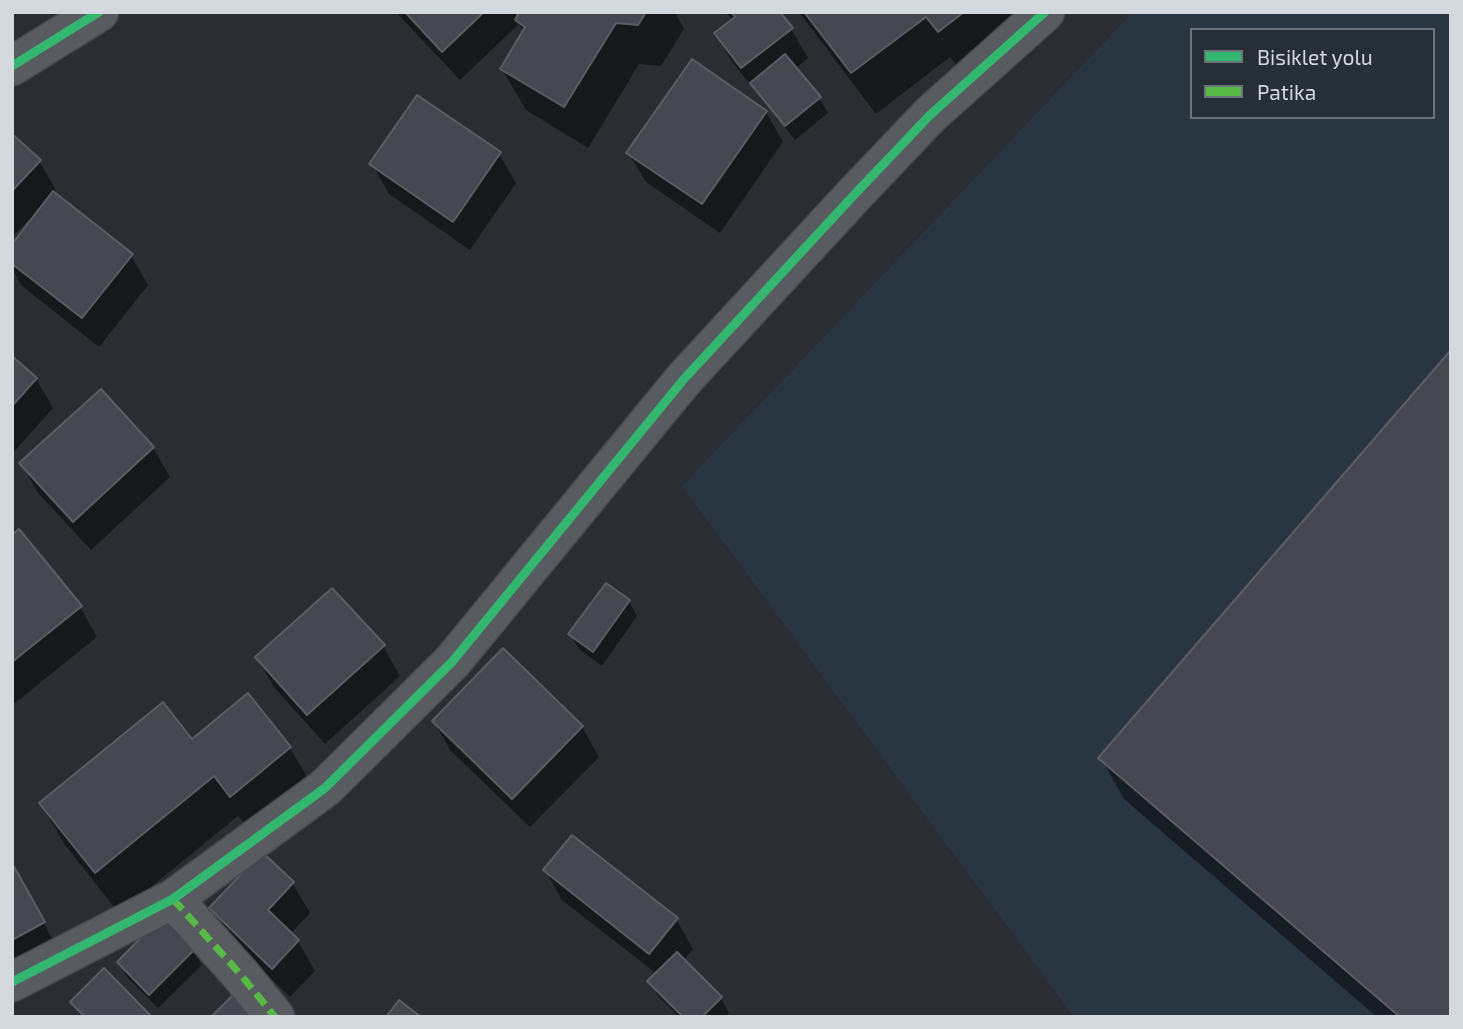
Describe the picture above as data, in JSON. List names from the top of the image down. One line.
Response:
{"legend":["Bisiklet yolu","Patika"]}
